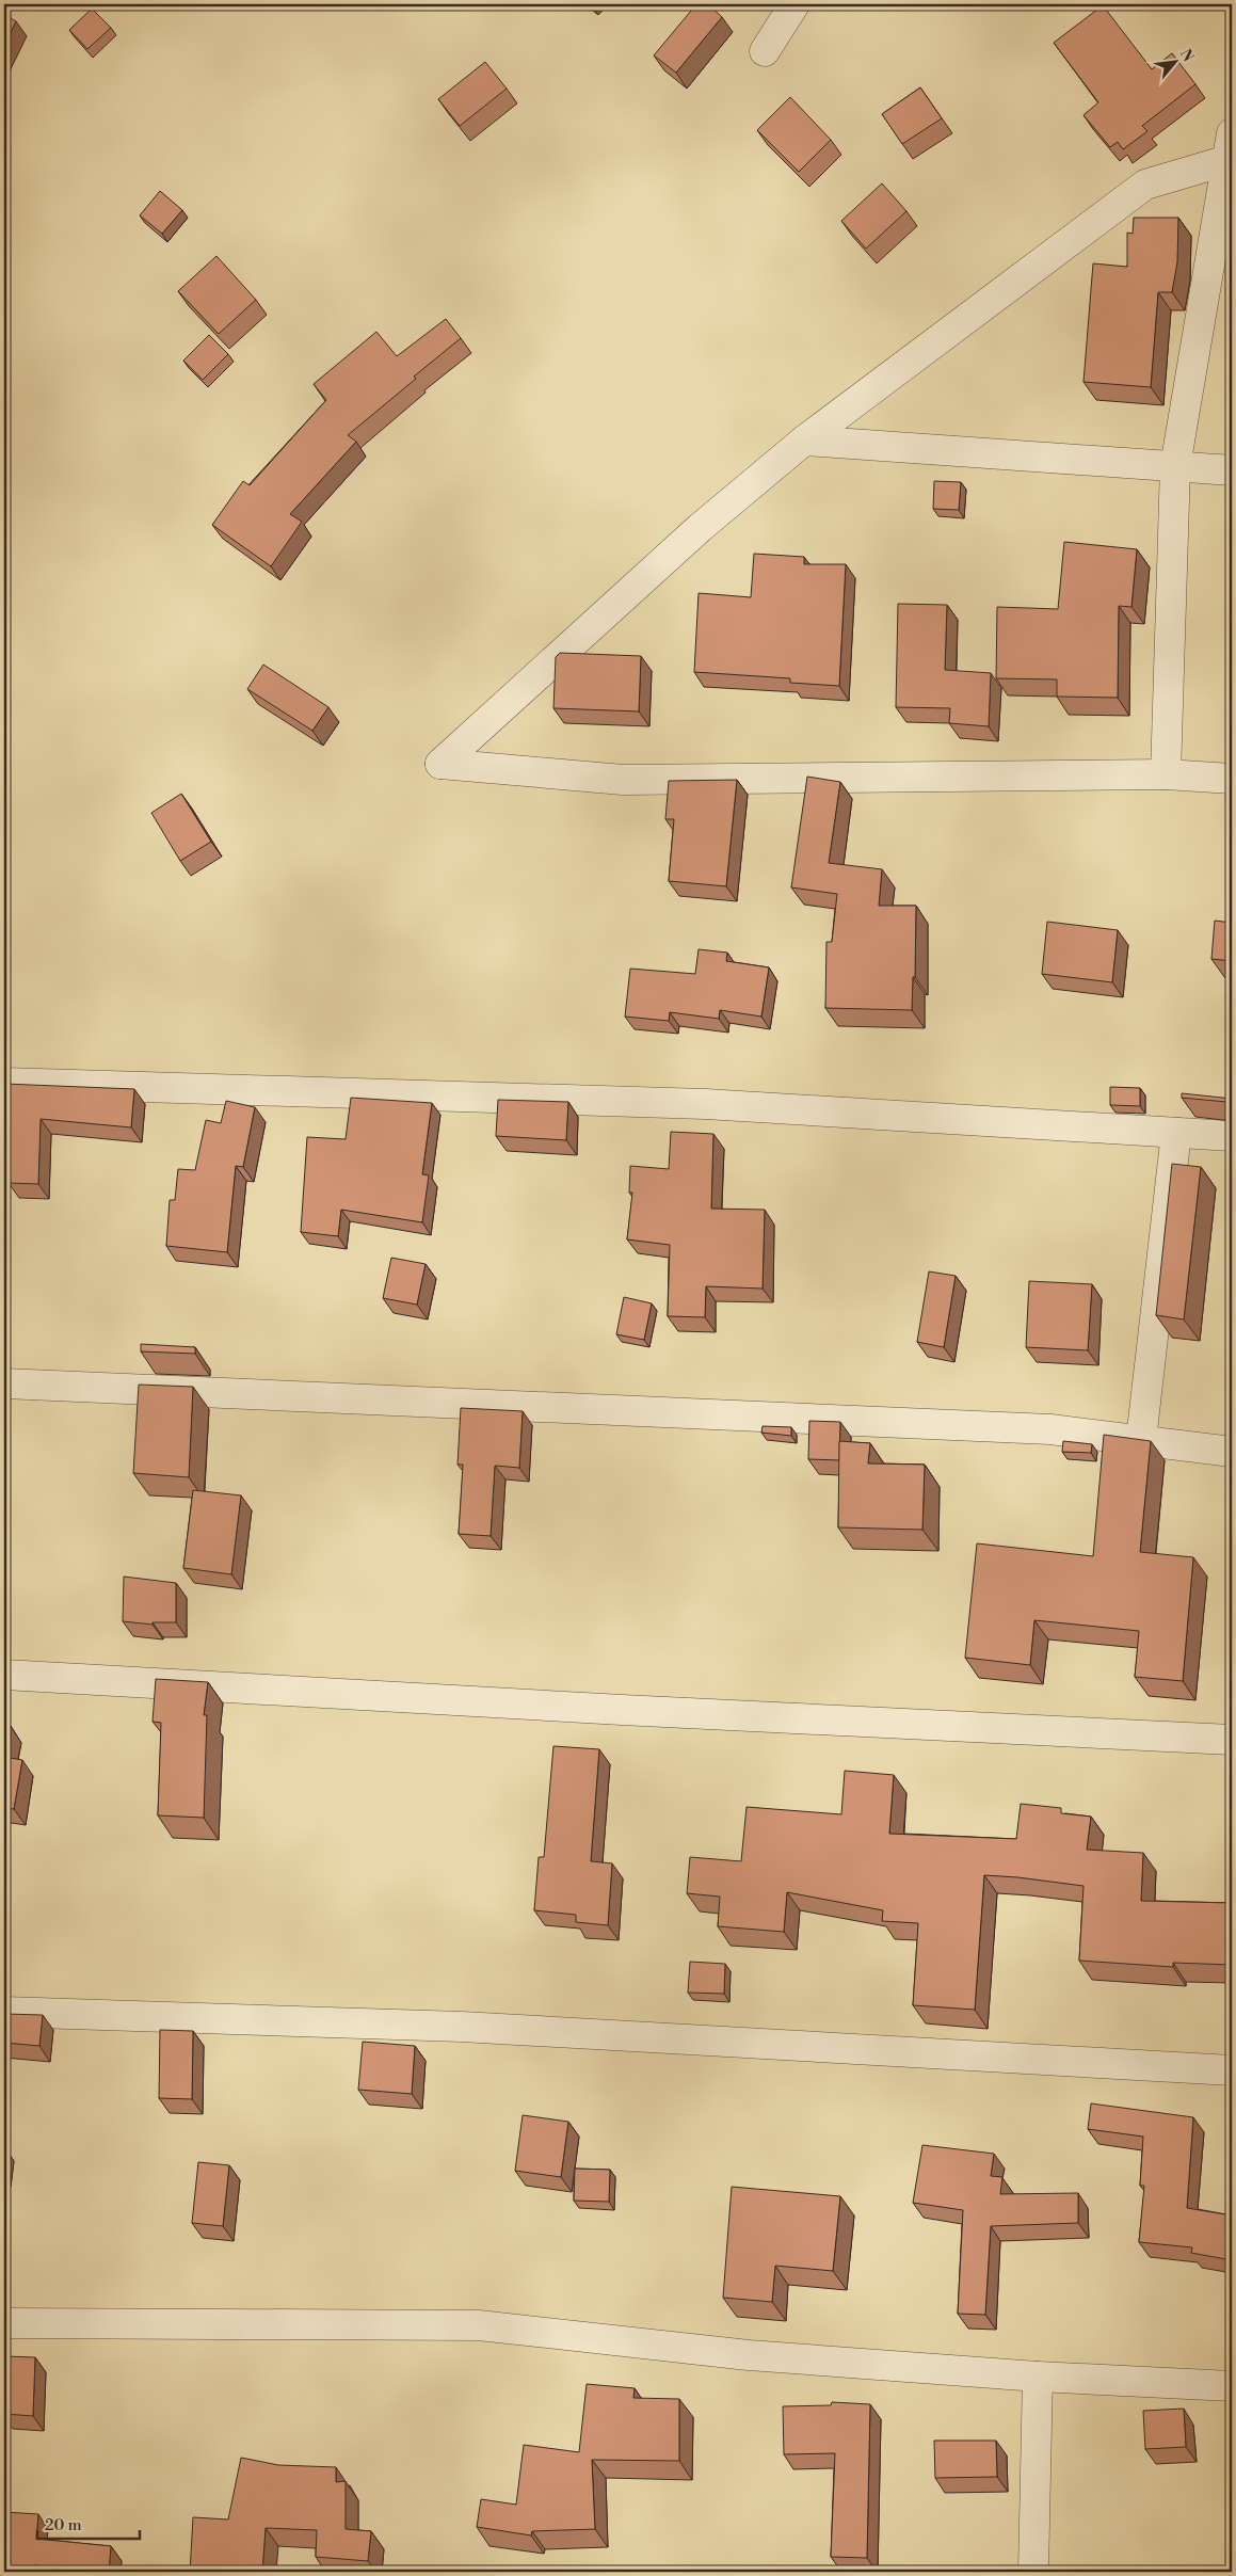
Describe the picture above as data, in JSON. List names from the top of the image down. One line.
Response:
{"scale_bar":"20 m","north":"top right"}
